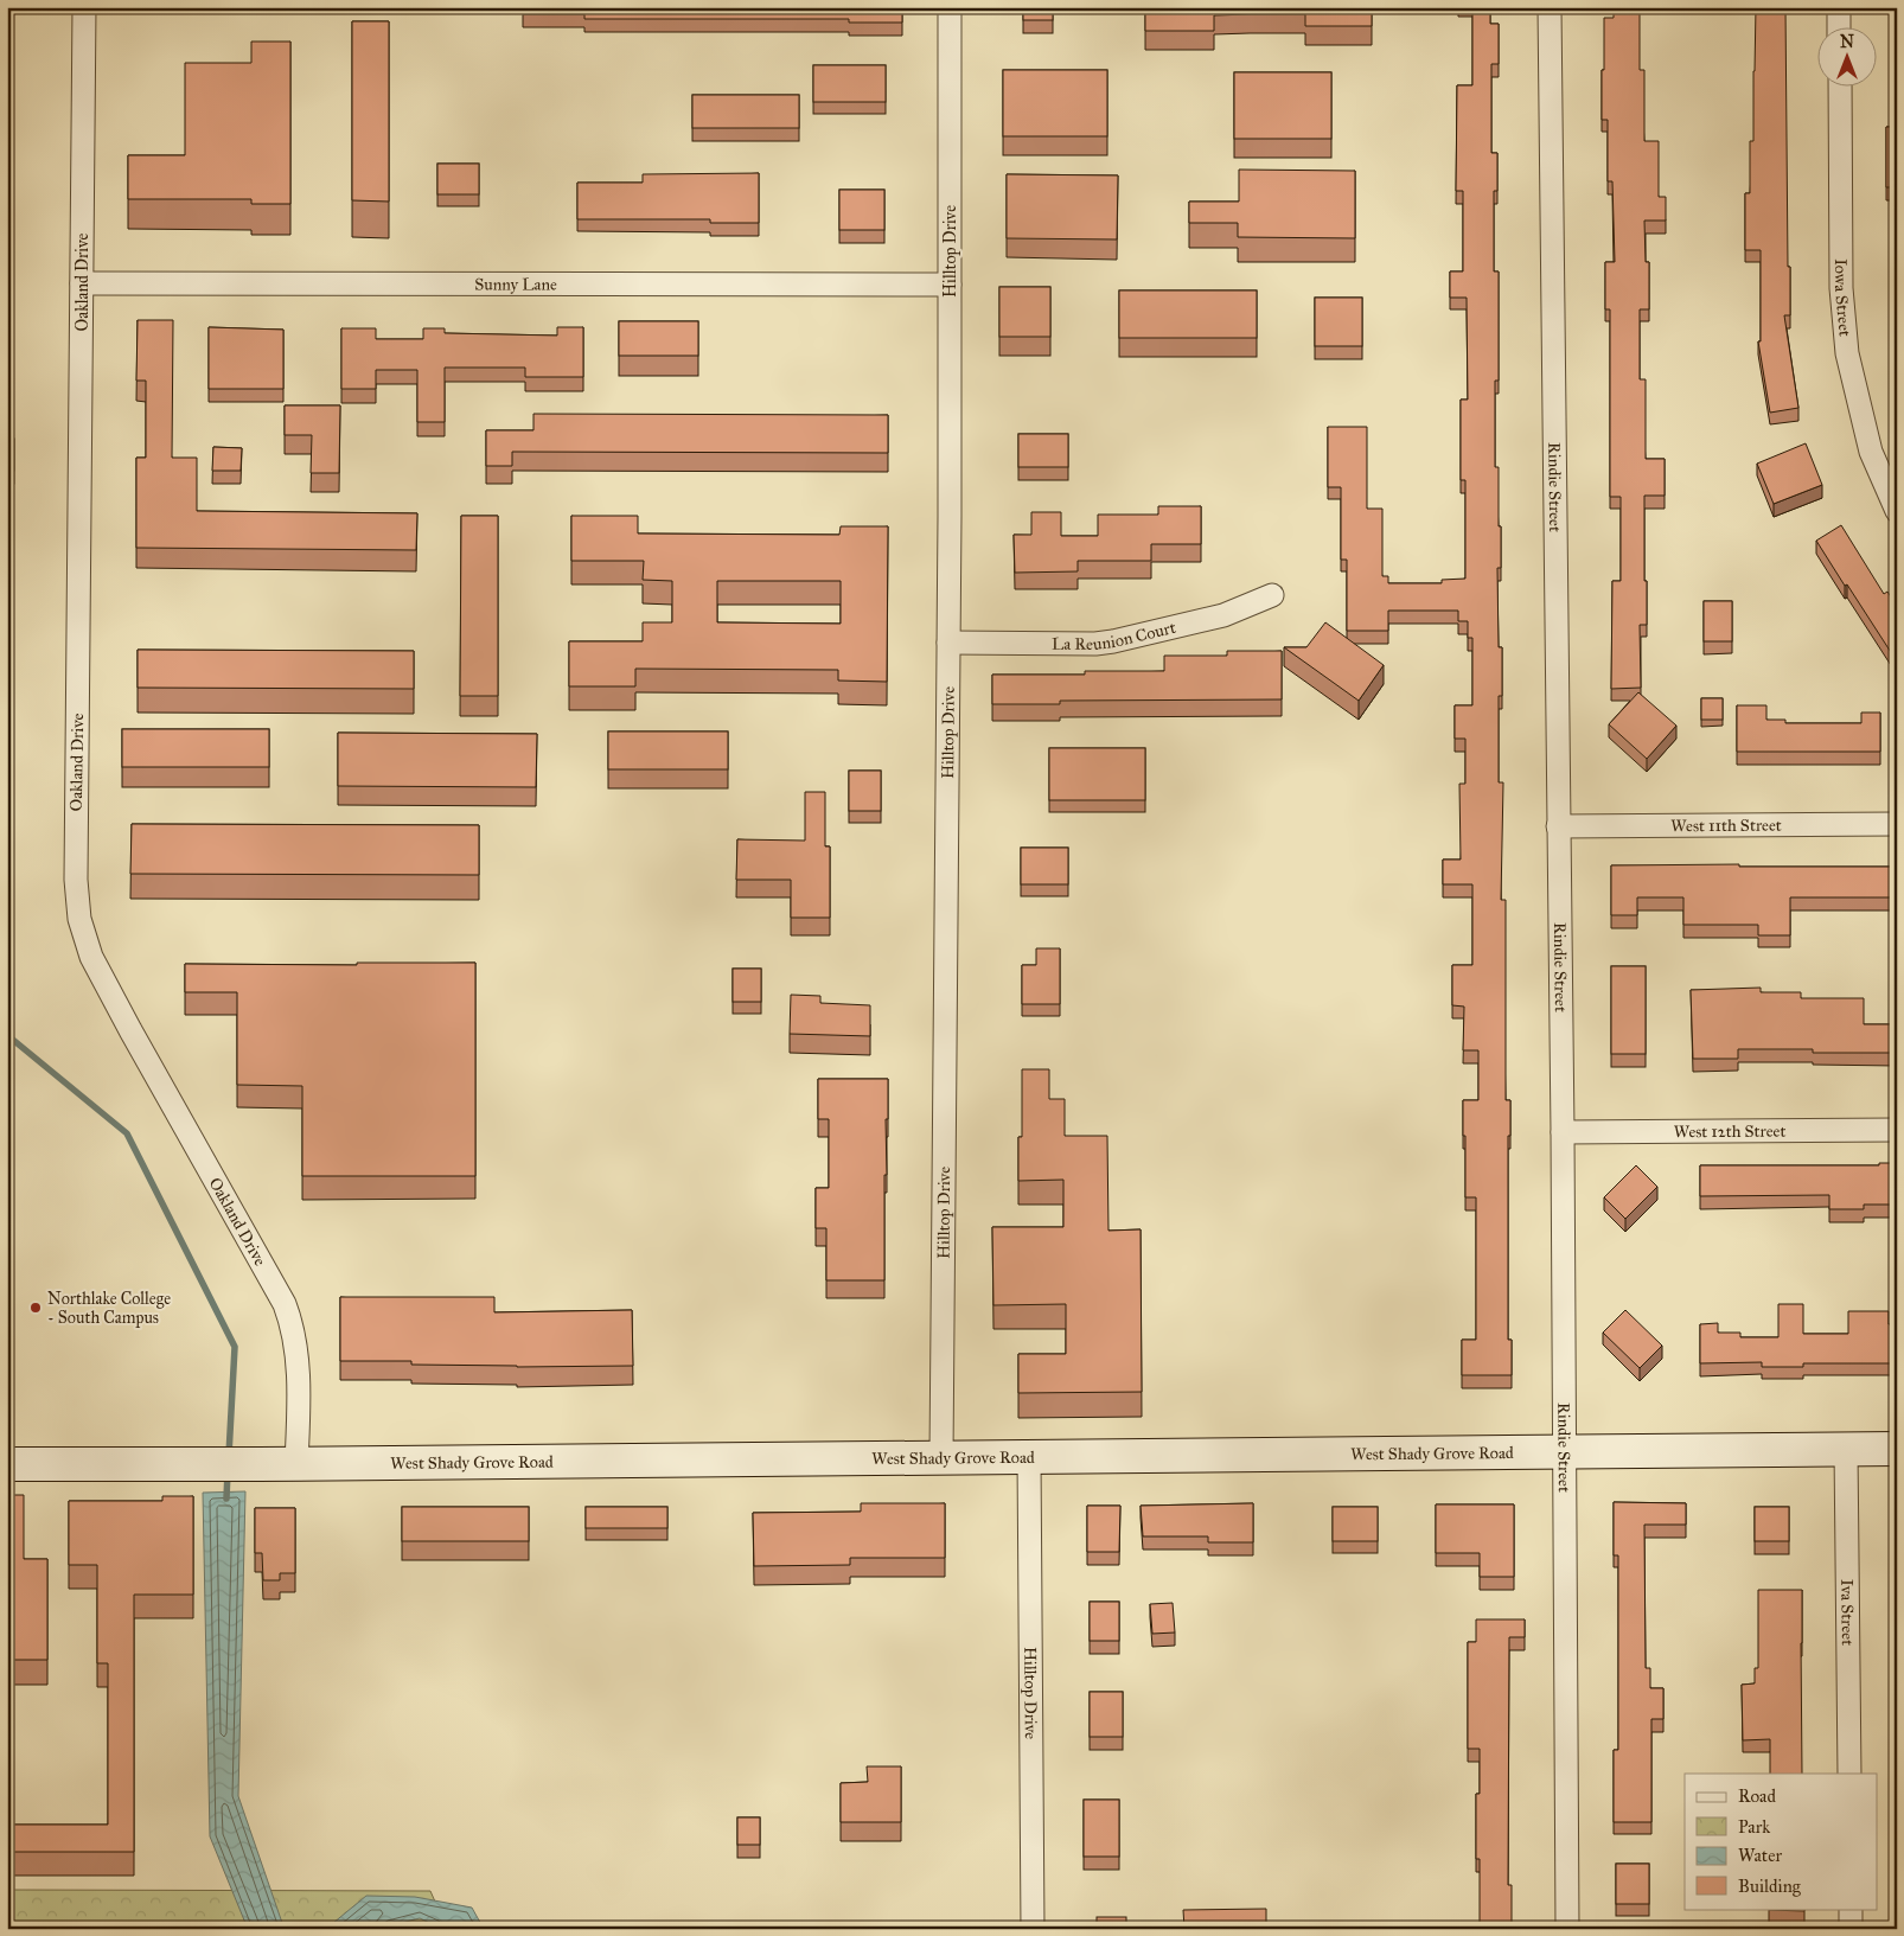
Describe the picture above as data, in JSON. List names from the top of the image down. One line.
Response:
{"streets":{"main road":["West Shady Grove Road"],"street":["Hilltop Drive","Oakland Drive","Sunny Lane","Iowa Street","Rindie Street","La Reunion Court","West 11th Street","West 12th Street","Iva Street"]},"crossings":[["Hilltop Drive","Sunny Lane"],["Hilltop Drive","La Reunion Court"],["Hilltop Drive","West Shady Grove Road"],["Oakland Drive","Sunny Lane"],["Oakland Drive","West Shady Grove Road"],["Rindie Street","West 11th Street"],["Rindie Street","West 12th Street"],["Rindie Street","West Shady Grove Road"],["West Shady Grove Road","Iva Street"]],"places":["Northlake College - South Campus"],"legend":["Road","Park","Water","Building"],"north":"top"}
